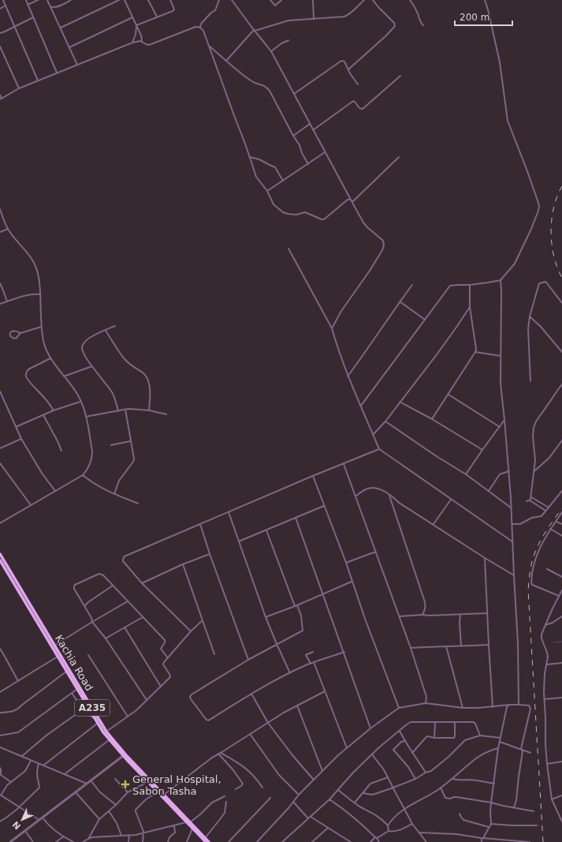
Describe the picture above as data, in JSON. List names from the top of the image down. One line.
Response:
{"streets":{"highway":["Kachia Road","A235"]},"places":{"health":["General Hospital, Sabon Tasha"]},"scale_bar":"200 m","north":"bottom left"}
